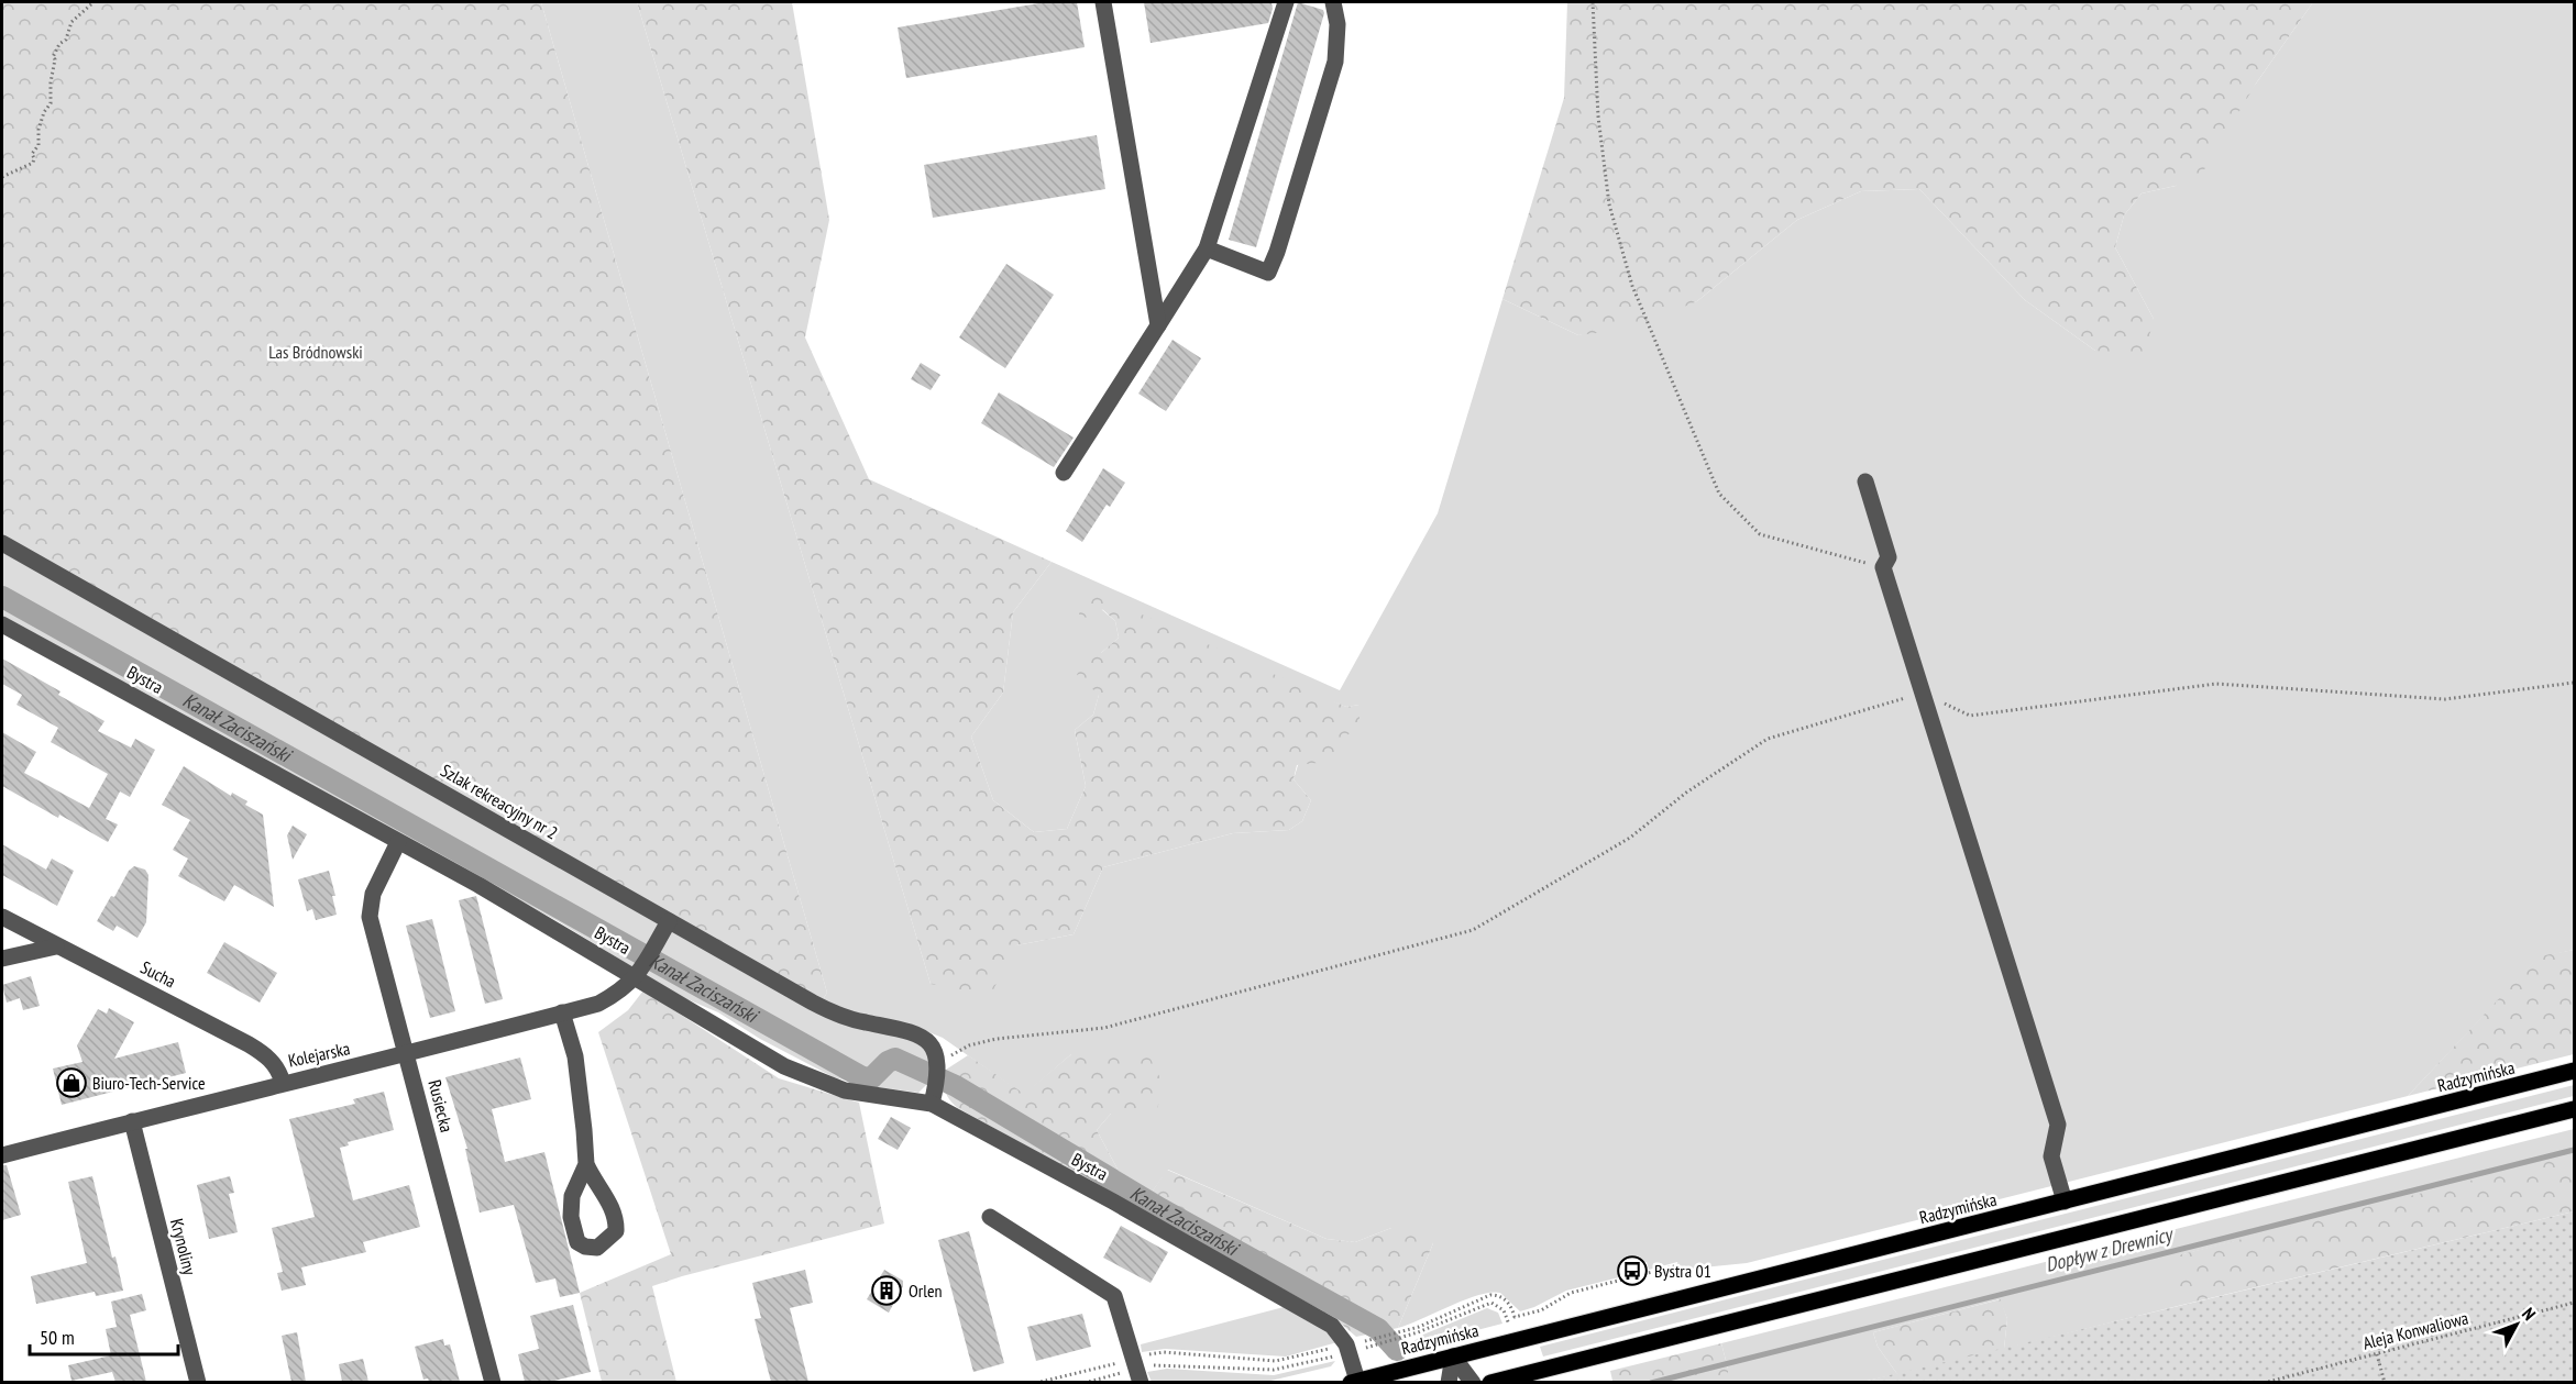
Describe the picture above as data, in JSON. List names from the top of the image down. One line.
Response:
{"streets":{"main road":["Radzymińska"],"street":["Bystra","Szlak rekreacyjny nr 2","Sucha","Kolejarska","Rusiecka","Krynoliny"],"path":["Aleja Konwaliowa"]},"crossings":[["Bystra","Kolejarska"],["Bystra","Rusiecka"],["Sucha","Kolejarska"],["Kolejarska","Rusiecka"],["Kolejarska","Krynoliny"]],"water":["Kanał Zaciszański","Dopływ z Drewnicy"],"parks":["Las Bródnowski"],"places":{"shop":["Biuro-Tech-Service"],"bus stop":["Bystra 01"],"building":["Orlen"]},"scale_bar":"50 m","north":"top right"}
